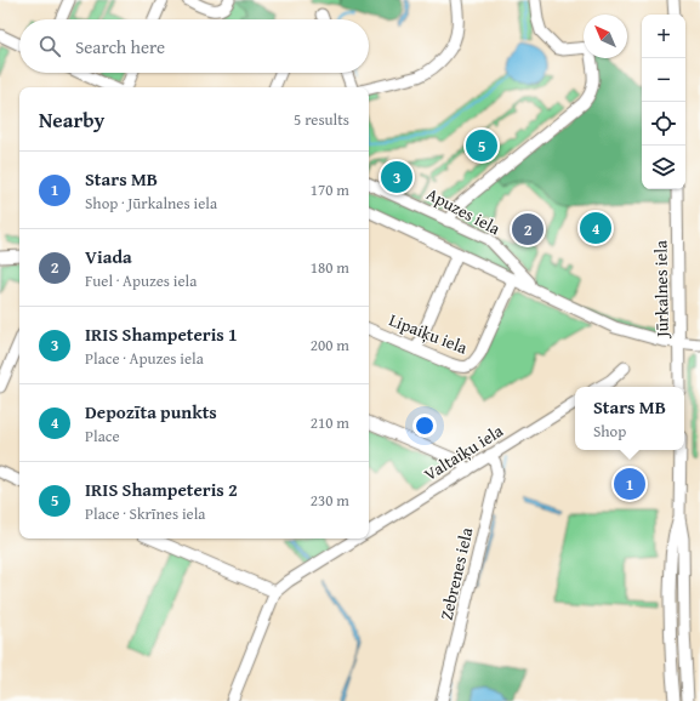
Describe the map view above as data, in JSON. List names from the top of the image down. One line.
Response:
{"streets":{"street":["Apuzes iela","Jūrkalnes iela","Lipaiķu iela","Valtaiķu iela","Zebrenes iela"]},"crossings":[["Apuzes iela","Jūrkalnes iela"],["Apuzes iela","Lipaiķu iela"],["Valtaiķu iela","Zebrenes iela"]],"north":"top left","page":{"map_buttons":["+","−"],"search":"Search here","heading":["Nearby","5 results"],"pins":["5","3","4","2","1"],"list":[{"mark":"1","name":"Stars MB","note":"Shop · Jūrkalnes iela","value":"170 m"},{"mark":"2","name":"Viada","note":"Fuel · Apuzes iela","value":"180 m"},{"mark":"3","name":"IRIS Shampeteris 1","note":"Place · Apuzes iela","value":"200 m"},{"mark":"4","name":"Depozīta punkts","note":"Place","value":"210 m"},{"mark":"5","name":"IRIS Shampeteris 2","note":"Place · Skrīnes iela","value":"230 m"}],"popup":["Stars MB","Shop"]}}
